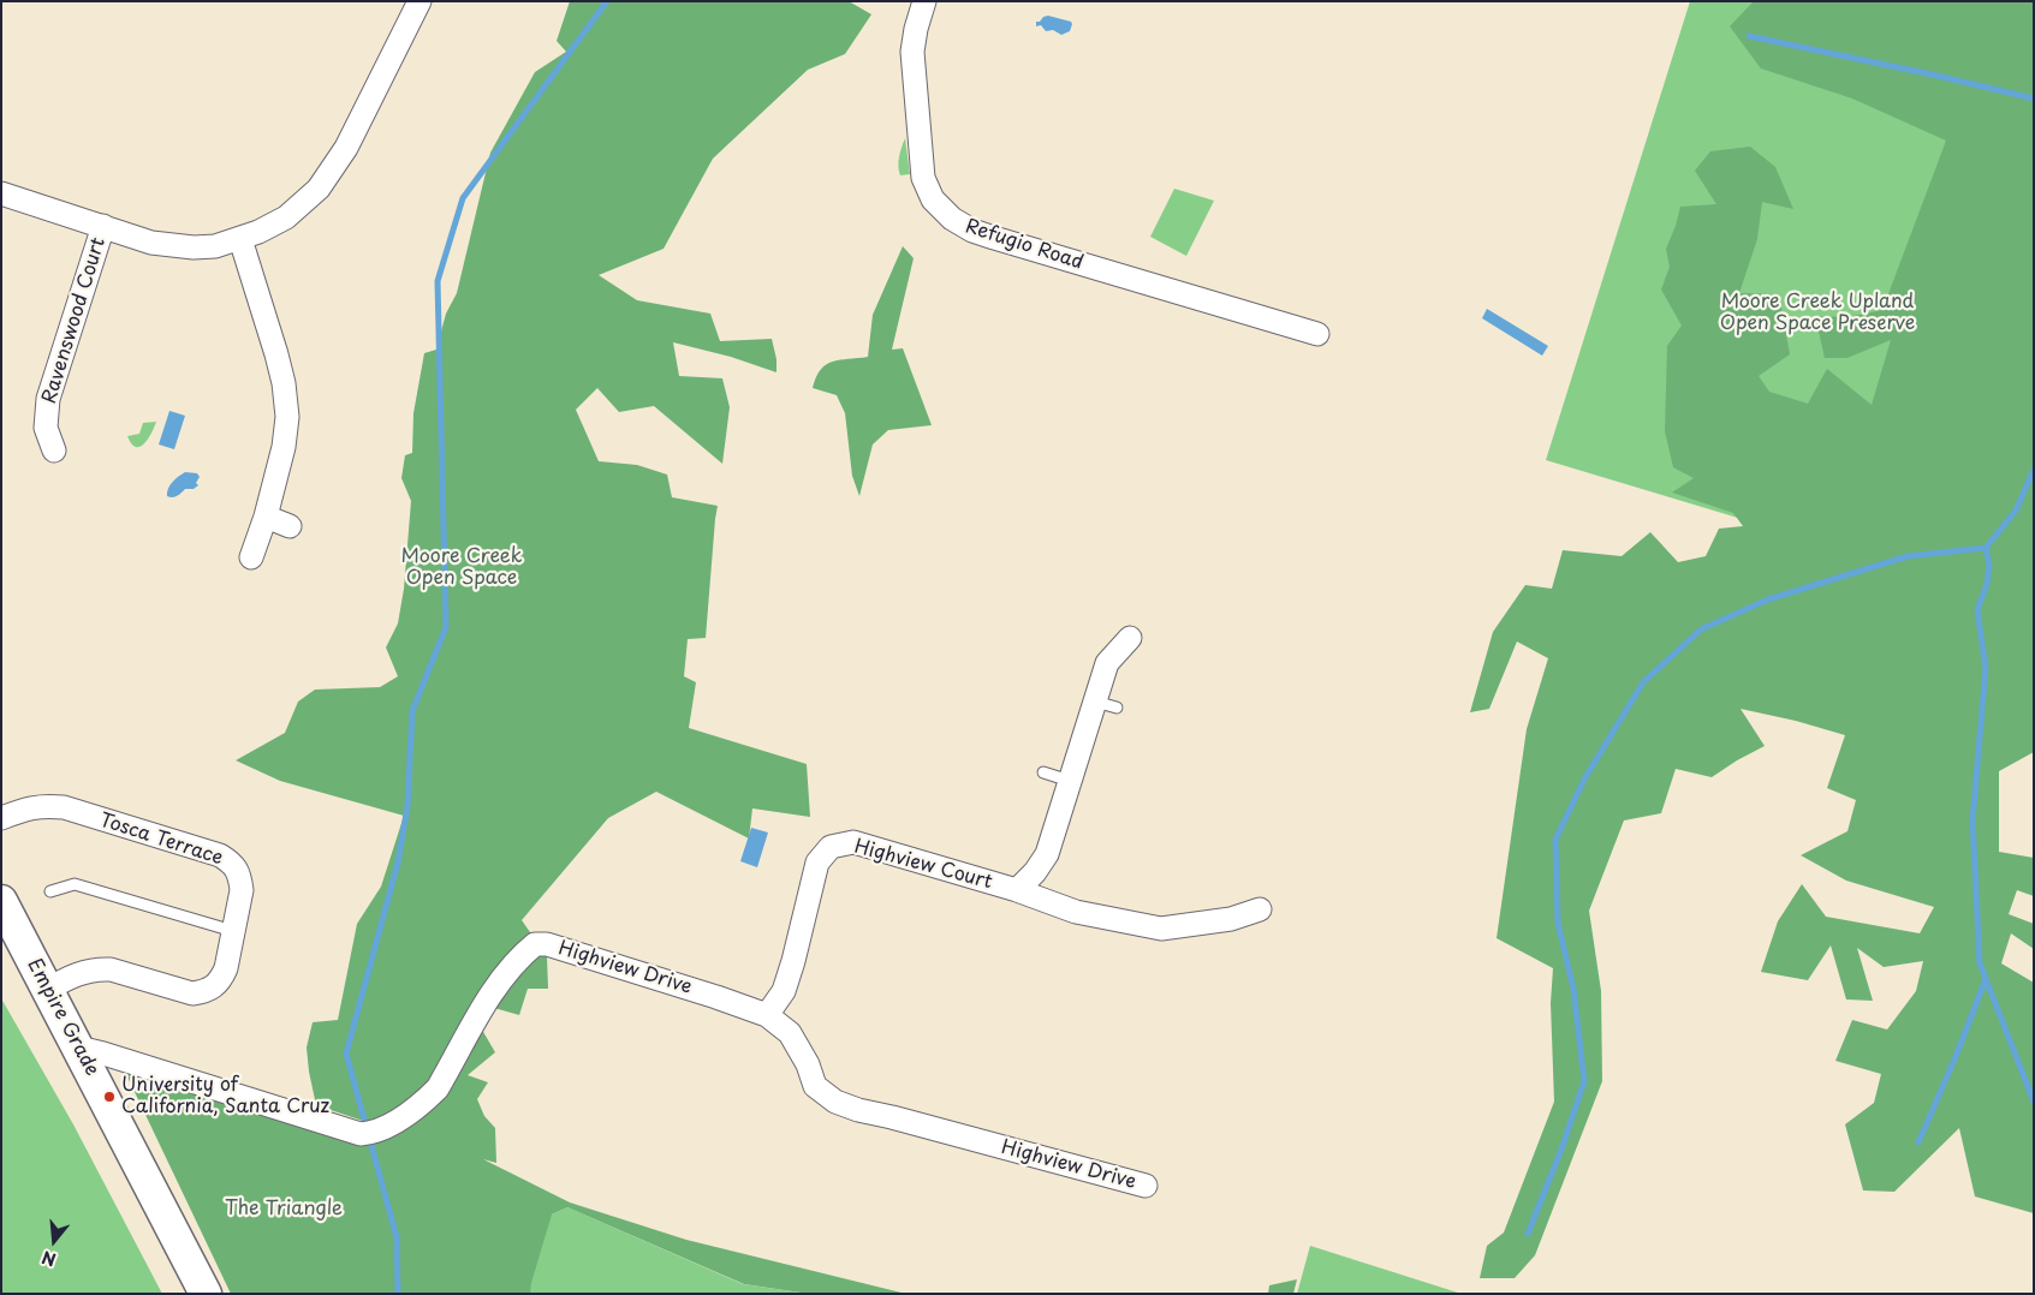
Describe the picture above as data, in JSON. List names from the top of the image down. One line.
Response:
{"streets":{"main road":["Empire Grade"],"street":["Refugio Road","Ravenswood Court","Tosca Terrace","Highview Court","Highview Drive"]},"crossings":[["Tosca Terrace","Empire Grade"],["Highview Court","Highview Drive"],["Highview Drive","Empire Grade"]],"parks":["Moore Creek Upland Open Space Preserve","Moore Creek Open Space","The Triangle"],"places":["University of California, Santa Cruz"],"north":"bottom"}
